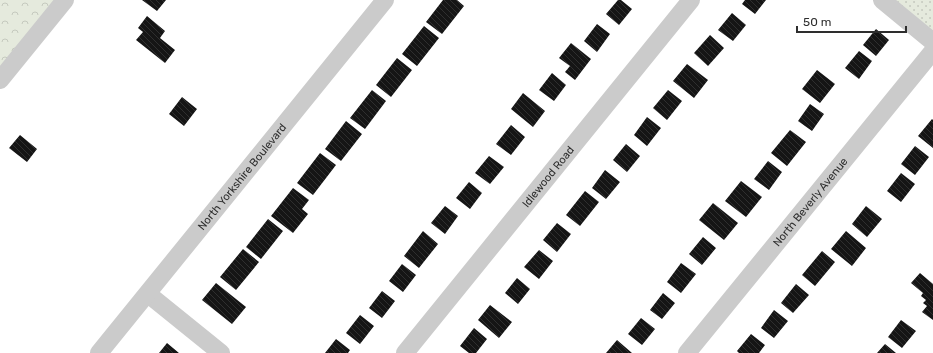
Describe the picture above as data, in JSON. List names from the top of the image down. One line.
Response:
{"streets":{"street":["North Yorkshire Boulevard","Idlewood Road","North Beverly Avenue"]},"scale_bar":"50 m"}
